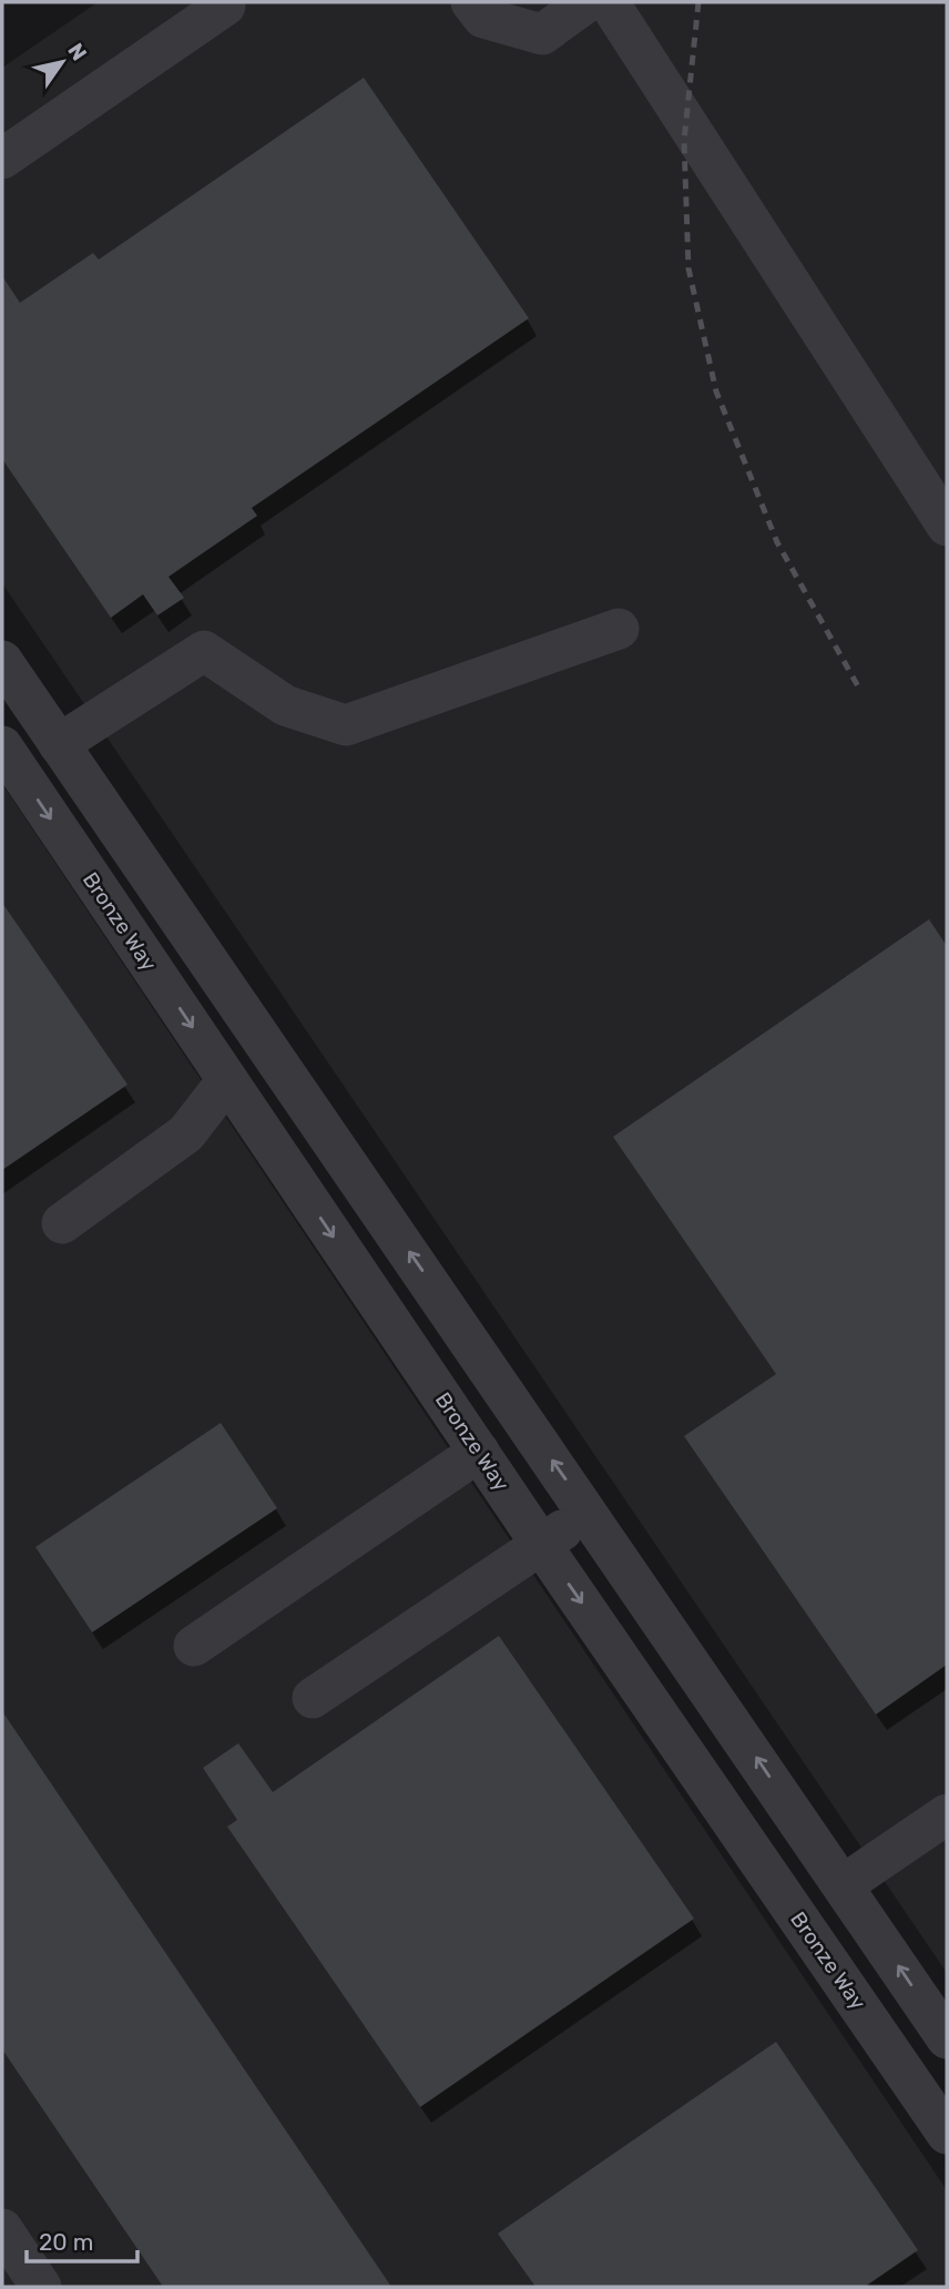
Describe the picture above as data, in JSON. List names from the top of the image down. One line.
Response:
{"streets":{"street":["Bronze Way"]},"scale_bar":"20 m","north":"top right"}
